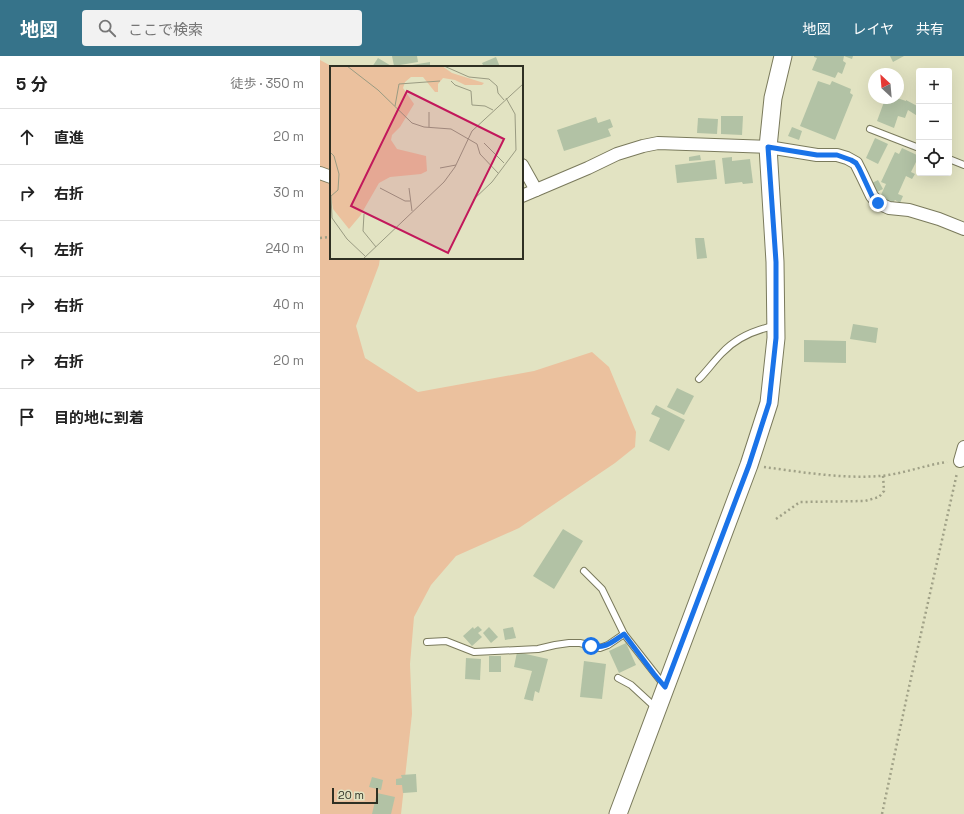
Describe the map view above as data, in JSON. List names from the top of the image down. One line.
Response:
{"scale_bar":"20 m","north":"top left","page":{"header":"地図","search":"ここで検索","nav":["地図","レイヤ","共有"],"heading":["5 分","徒歩 · 350 m"],"map_buttons":["+","−"],"list":[["直進","20 m"],["右折","30 m"],["左折","240 m"],["右折","40 m"],["右折","20 m"],"目的地に到着"],"scale":"20 m"}}
